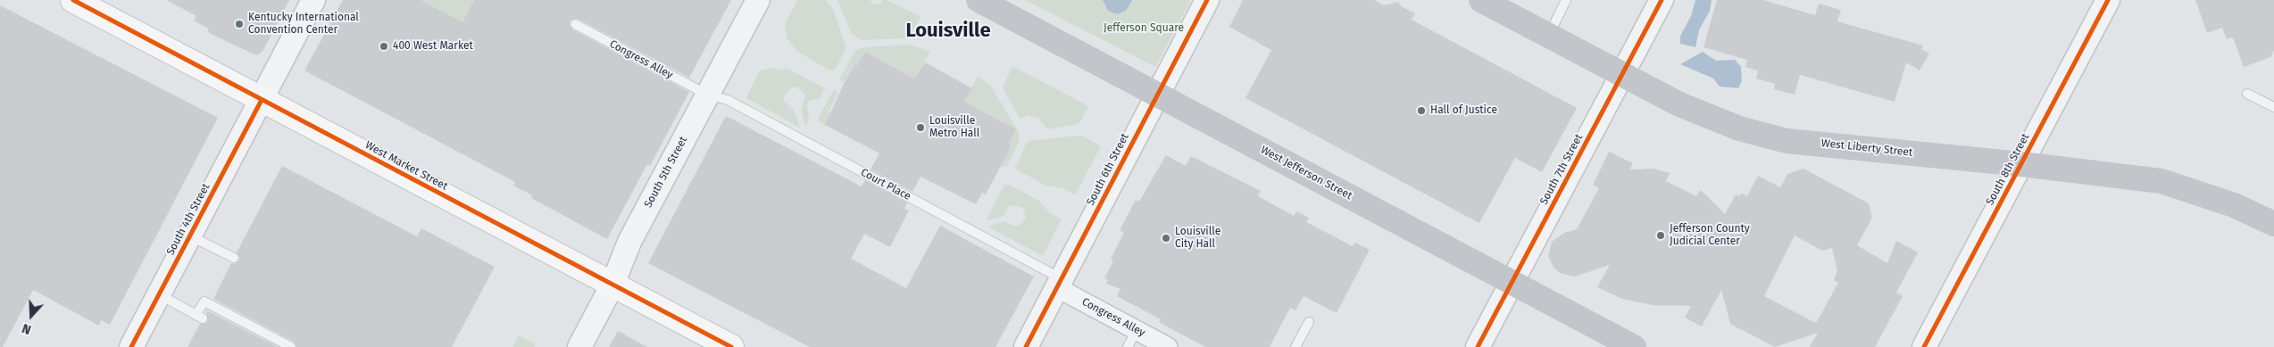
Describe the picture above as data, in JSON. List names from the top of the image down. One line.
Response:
{"streets":{"main road":["West Liberty Street","West Market Street","West Jefferson Street"],"street":["Congress Alley","South 6th Street","South 7th Street","South 8th Street","South 5th Street","South 4th Street"],"lane":["Court Place"]},"crossings":[["Congress Alley","South 6th Street"],["Congress Alley","South 5th Street"],["Congress Alley","Court Place"],["West Liberty Street","South 7th Street"],["West Liberty Street","South 8th Street"],["West Market Street","South 5th Street"],["West Market Street","South 4th Street"],["South 6th Street","West Jefferson Street"],["South 6th Street","Court Place"],["South 7th Street","West Jefferson Street"],["South 5th Street","Court Place"]],"districts":["Louisville"],"parks":["Jefferson Square"],"places":["Kentucky International Convention Center","400 West Market","Hall of Justice","Louisville Metro Hall","Jefferson County Judicial Center","Louisville City Hall"],"north":"bottom"}
